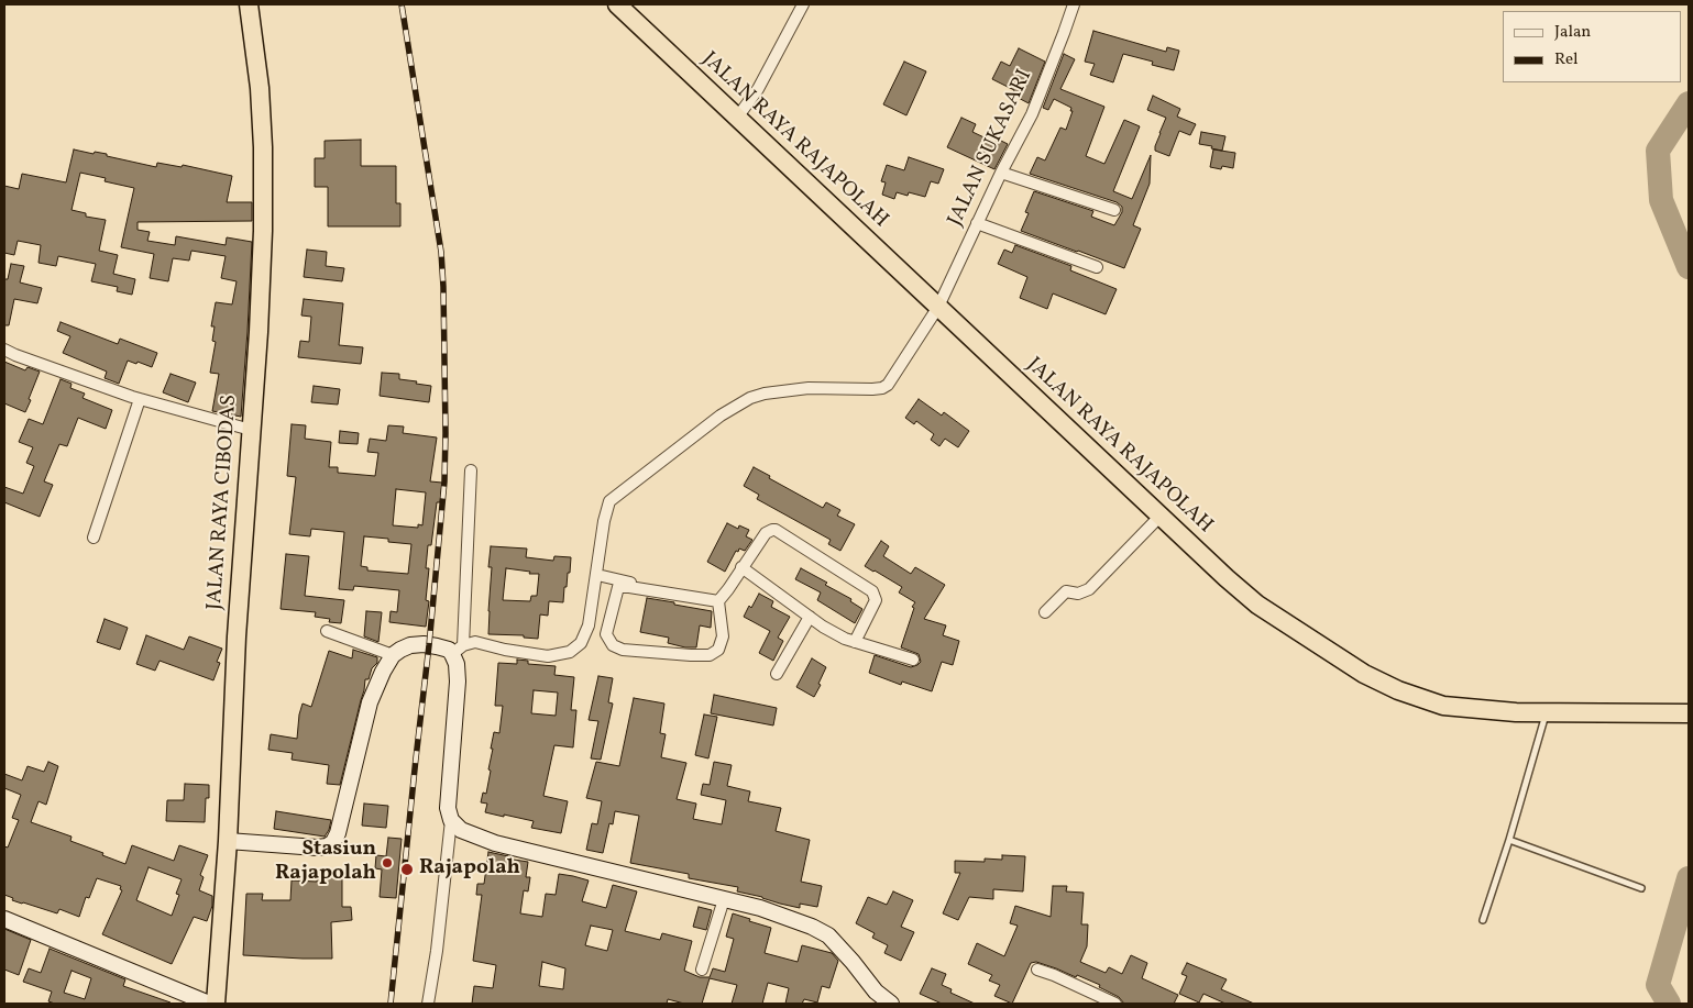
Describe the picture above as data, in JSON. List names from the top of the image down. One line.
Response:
{"streets":{"highway":["JALAN RAYA RAJAPOLAH","JALAN RAYA CIBODAS"],"street":["JALAN SUKASARI"]},"crossings":[["JALAN RAYA RAJAPOLAH","JALAN SUKASARI"]],"places":["Stasiun Rajapolah","Rajapolah"],"legend":["Jalan","Rel"]}
